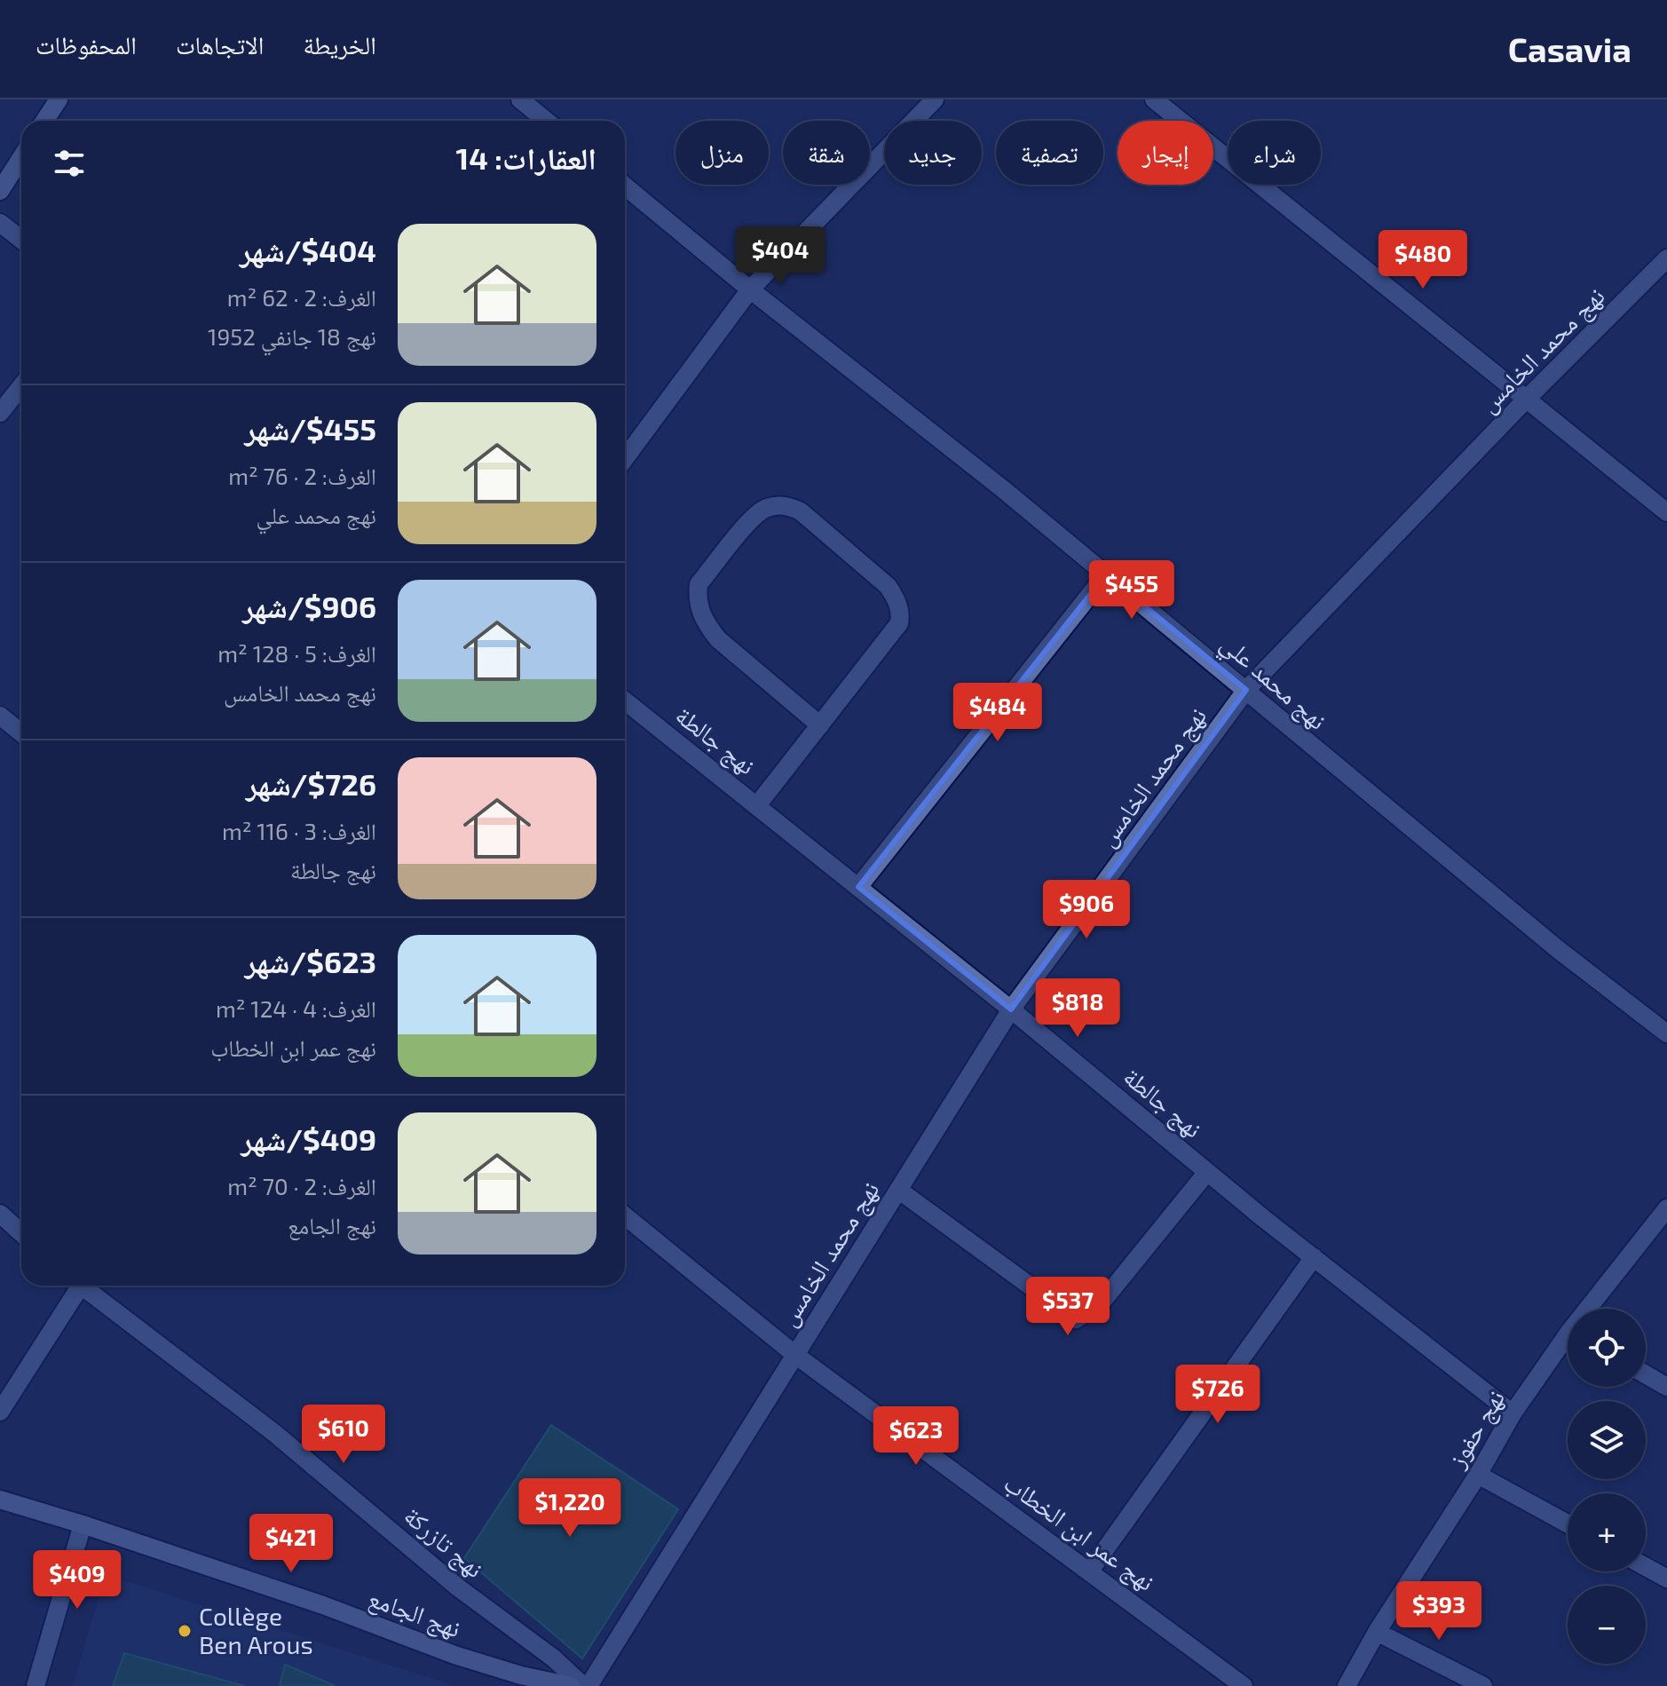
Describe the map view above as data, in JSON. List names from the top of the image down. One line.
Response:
{"streets":{"street":["نهج محمد الخامس","نهج محمد علي","نهج جالطة","نهج حفوز","نهج عمر ابن الخطاب","نهج تازركة","نهج الجامع"]},"crossings":[["نهج محمد الخامس","نهج محمد علي"],["نهج محمد الخامس","نهج جالطة"],["نهج محمد الخامس","نهج عمر ابن الخطاب"],["نهج جالطة","نهج حفوز"]],"places":["Collège Ben Arous"],"page":{"header":"Casavia","nav":["الخريطة","الاتجاهات","المحفوظات"],"chip":["شراء","إيجار","تصفية","جديد","شقة","منزل"],"heading":"العقارات: 14","list":[{"name":"$404/شهر","note":"الغرف: 2 · 62 m² · نهج 18 جانفي 1952"},{"name":"$455/شهر","note":"الغرف: 2 · 76 m² · نهج محمد علي"},{"name":"$906/شهر","note":"الغرف: 5 · 128 m² · نهج محمد الخامس"},{"name":"$726/شهر","note":"الغرف: 3 · 116 m² · نهج جالطة"},{"name":"$623/شهر","note":"الغرف: 4 · 124 m² · نهج عمر ابن الخطاب"},{"name":"$409/شهر","note":"الغرف: 2 · 70 m² · نهج الجامع"}],"price":["$404","$480","$455","$484","$906","$818","$537","$726","$610","$623","$1,220","$421","$409","$393"],"map_buttons":["+","−"]}}
